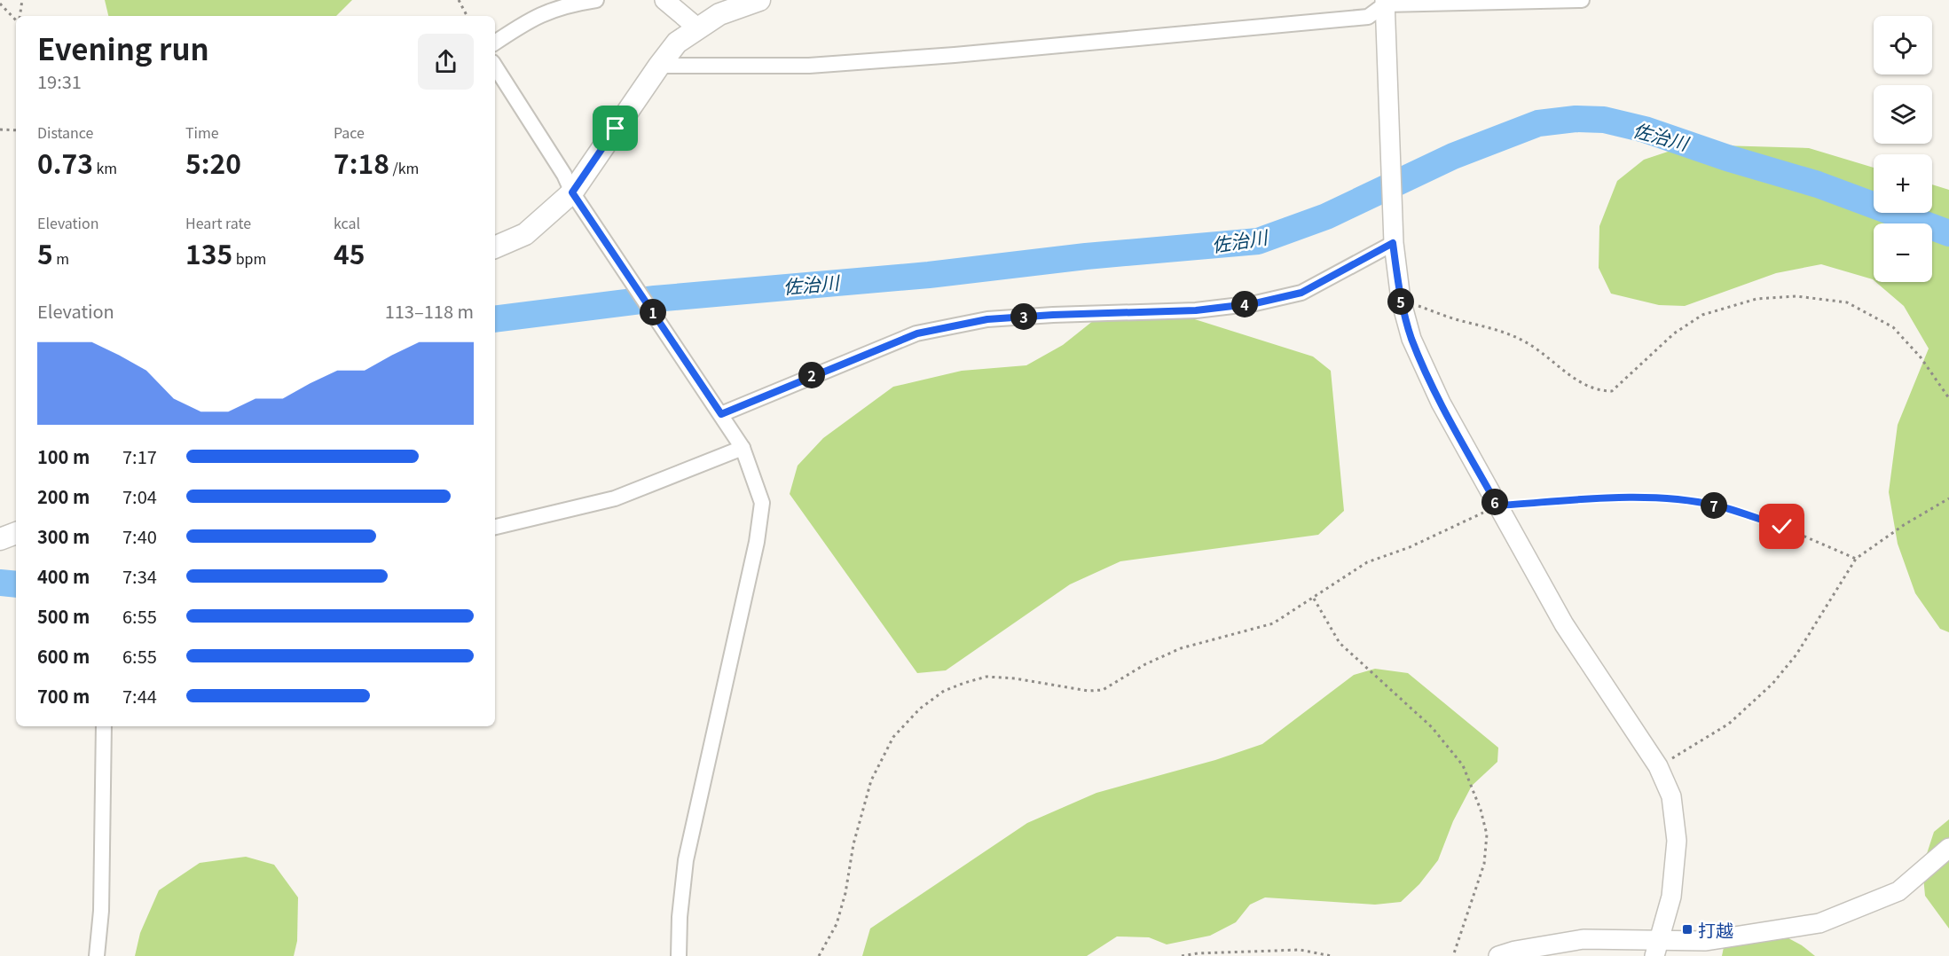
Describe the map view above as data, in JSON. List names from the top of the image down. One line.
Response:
{"water":["佐治川"],"places":{"transit":["打越"]},"page":{"map_buttons":["+","−"],"heading":["Evening run","19:31"],"stats":[["Distance","0.73 km"],["Time","5:20"],["Pace","7:18 /km"],["Elevation","5 m"],["Heart rate","135 bpm"],["kcal","45"]],"chart":["Elevation","113–118 m"],"pins":["5","4","1","3","2","6","7"],"list":[{"name":"100 m","note":"7:17"},{"name":"200 m","note":"7:04"},{"name":"300 m","note":"7:40"},{"name":"400 m","note":"7:34"},{"name":"500 m","note":"6:55"},{"name":"600 m","note":"6:55"},{"name":"700 m","note":"7:44"}]}}
